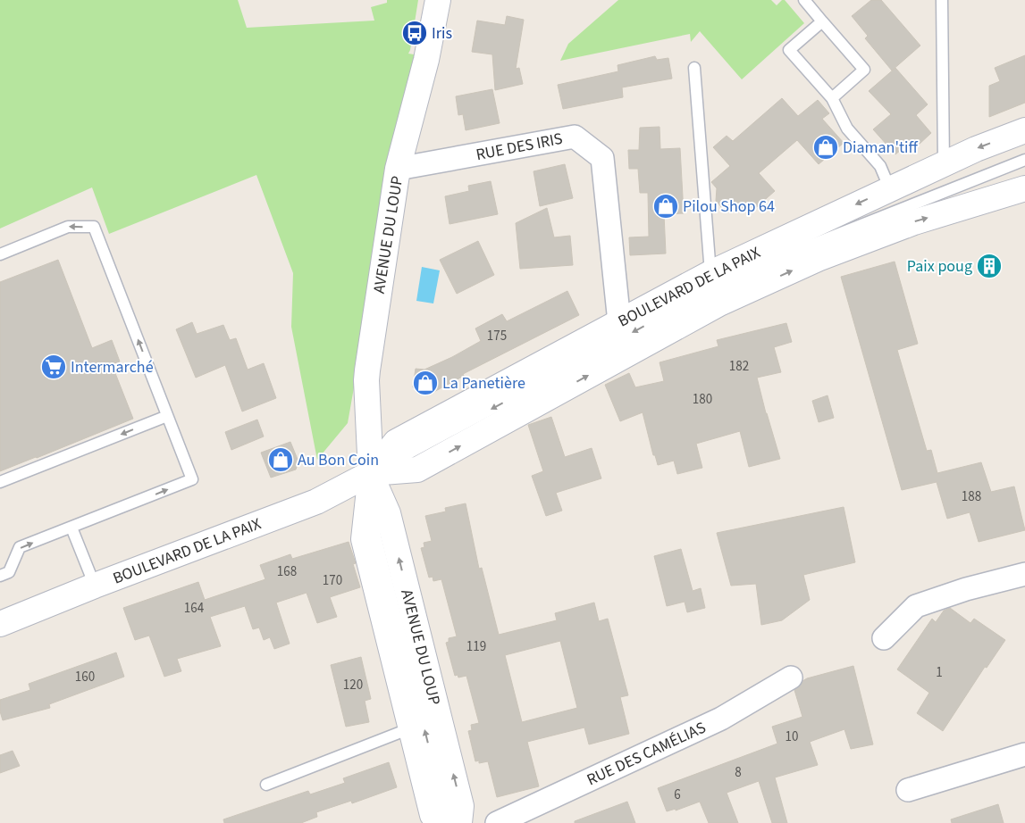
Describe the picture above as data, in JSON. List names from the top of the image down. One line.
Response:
{"streets":{"main road":["AVENUE DU LOUP","BOULEVARD DE LA PAIX"],"street":["RUE DES IRIS","RUE DES CAMÉLIAS"]},"crossings":[["RUE DES IRIS","AVENUE DU LOUP"],["RUE DES IRIS","BOULEVARD DE LA PAIX"],["AVENUE DU LOUP","BOULEVARD DE LA PAIX"]],"places":{"bus stop":["Iris"],"shop":["Diaman'tiff","Pilou Shop 64","La Panetière","Au Bon Coin"],"building":["Paix poug"],"supermarket":["Intermarché"]},"house_numbers":["175","182","180","188","168","170","164","119","1","160","120","10","8","6"]}
